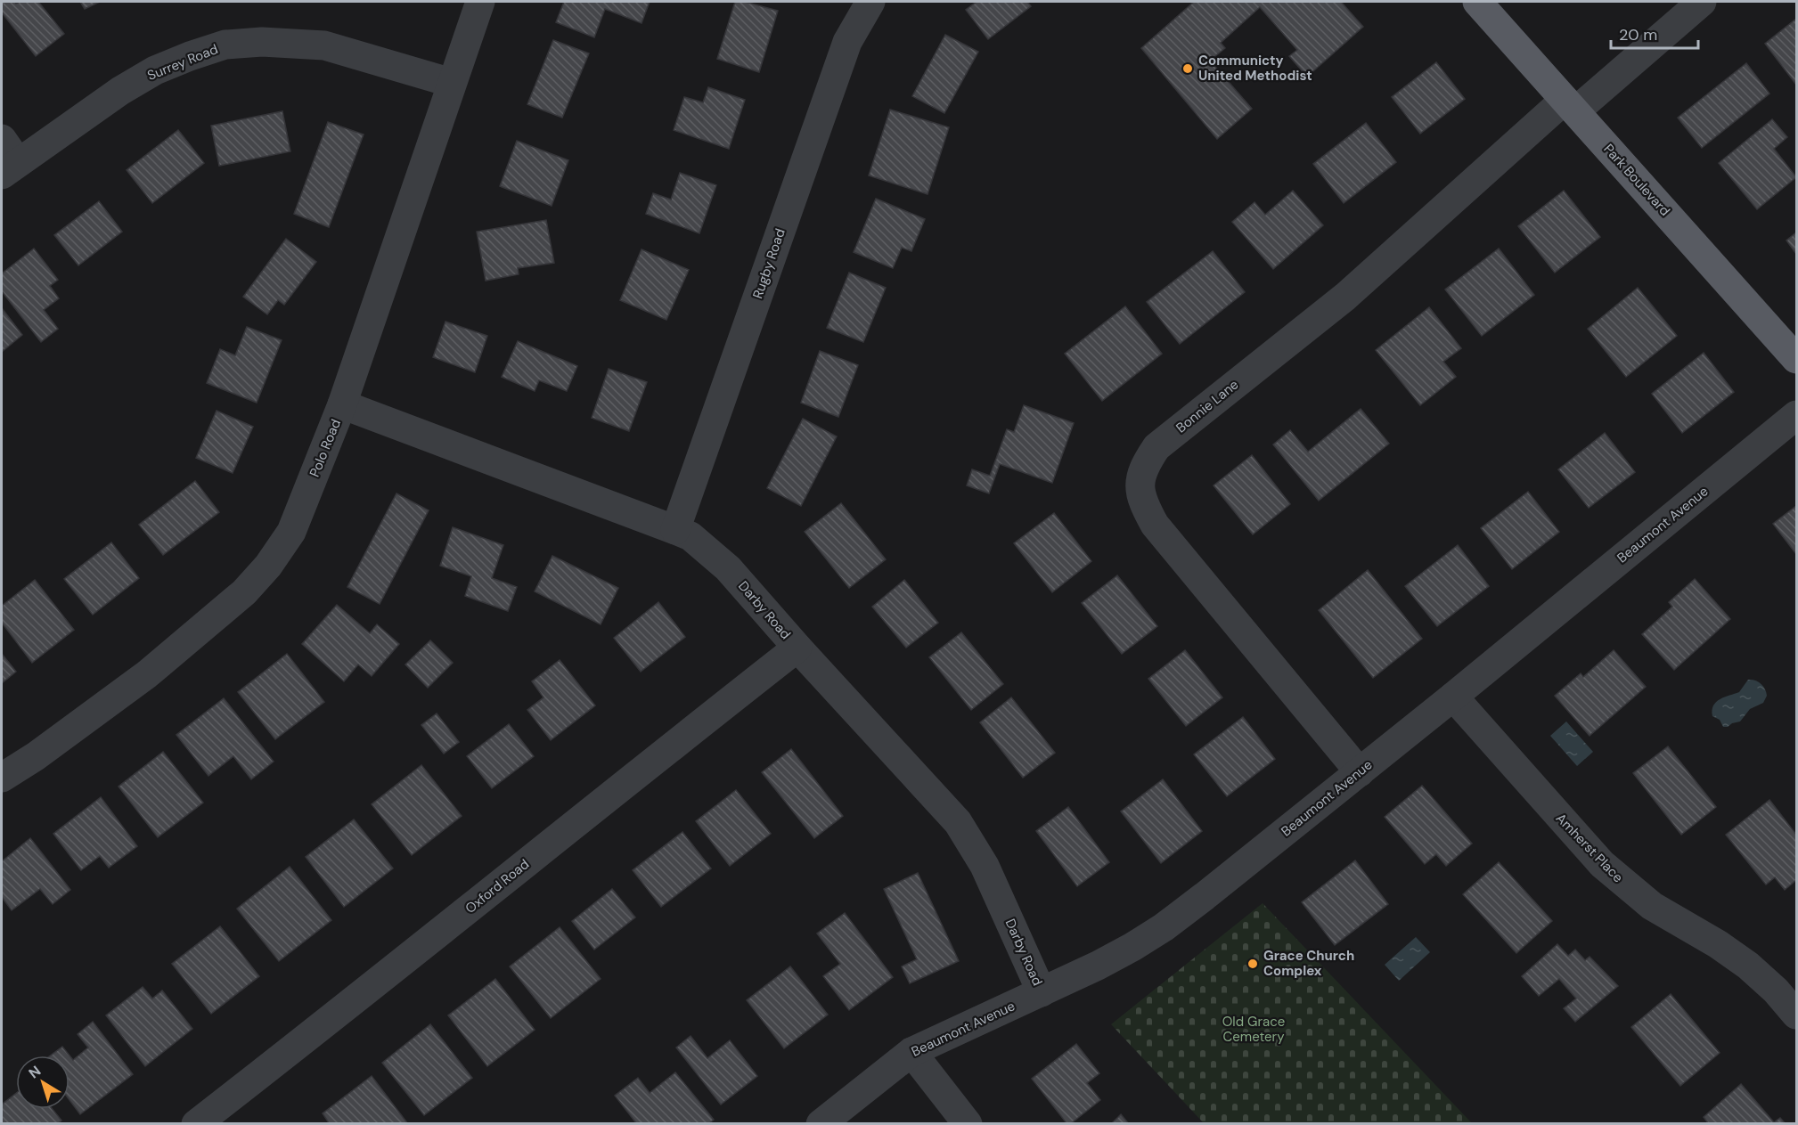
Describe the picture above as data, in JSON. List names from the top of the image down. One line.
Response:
{"streets":{"main road":["Park Boulevard"],"street":["Surrey Road","Rugby Road","Bonnie Lane","Polo Road","Beaumont Avenue","Darby Road","Amherst Place","Oxford Road"]},"crossings":[["Surrey Road","Polo Road"],["Park Boulevard","Bonnie Lane"],["Rugby Road","Darby Road"],["Bonnie Lane","Beaumont Avenue"],["Polo Road","Darby Road"],["Beaumont Avenue","Darby Road"],["Beaumont Avenue","Amherst Place"],["Darby Road","Oxford Road"]],"parks":["Old Grace Cemetery"],"places":["Communicty United Methodist","Grace Church Complex"],"scale_bar":"20 m","north":"top left"}
